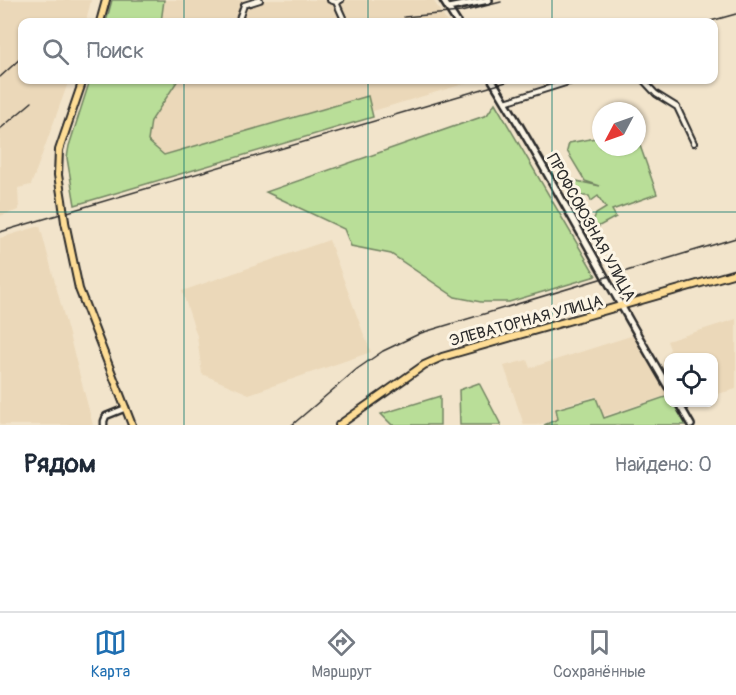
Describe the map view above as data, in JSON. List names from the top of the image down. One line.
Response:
{"streets":{"main road":["ПРОФСОЮЗНАЯ УЛИЦА","ЭЛЕВАТОРНАЯ УЛИЦА"]},"crossings":[["ПРОФСОЮЗНАЯ УЛИЦА","ЭЛЕВАТОРНАЯ УЛИЦА"]],"north":"bottom left","page":{"search":"Поиск","heading":["Рядом","Найдено: 0"],"nav":["Карта","Маршрут","Сохранённые"]}}
